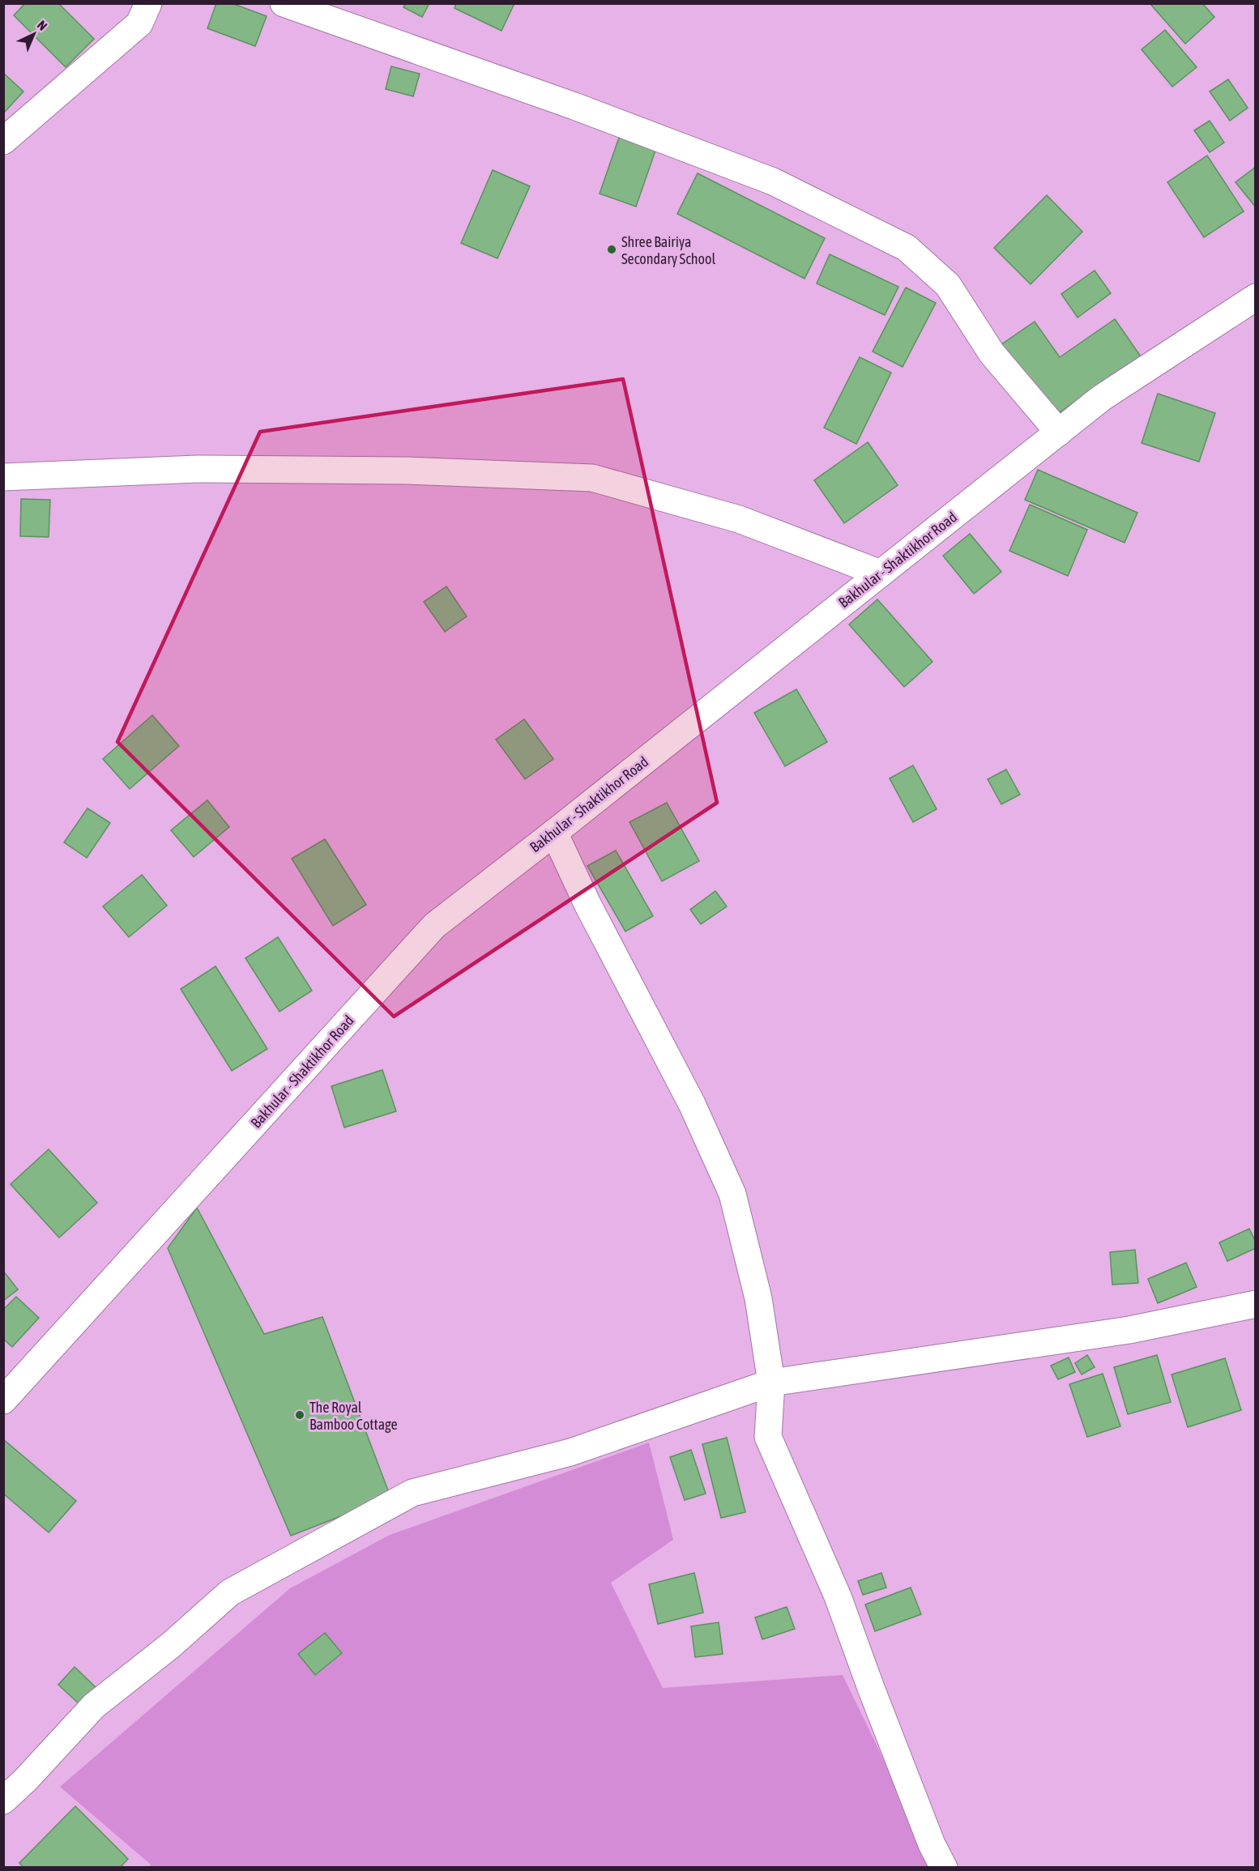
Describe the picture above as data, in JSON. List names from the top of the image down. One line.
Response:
{"streets":{"street":["Bakhular - Shaktikhor Road"]},"places":["Shree Bairiya Secondary School","The Royal Bamboo Cottage"],"north":"top right"}
